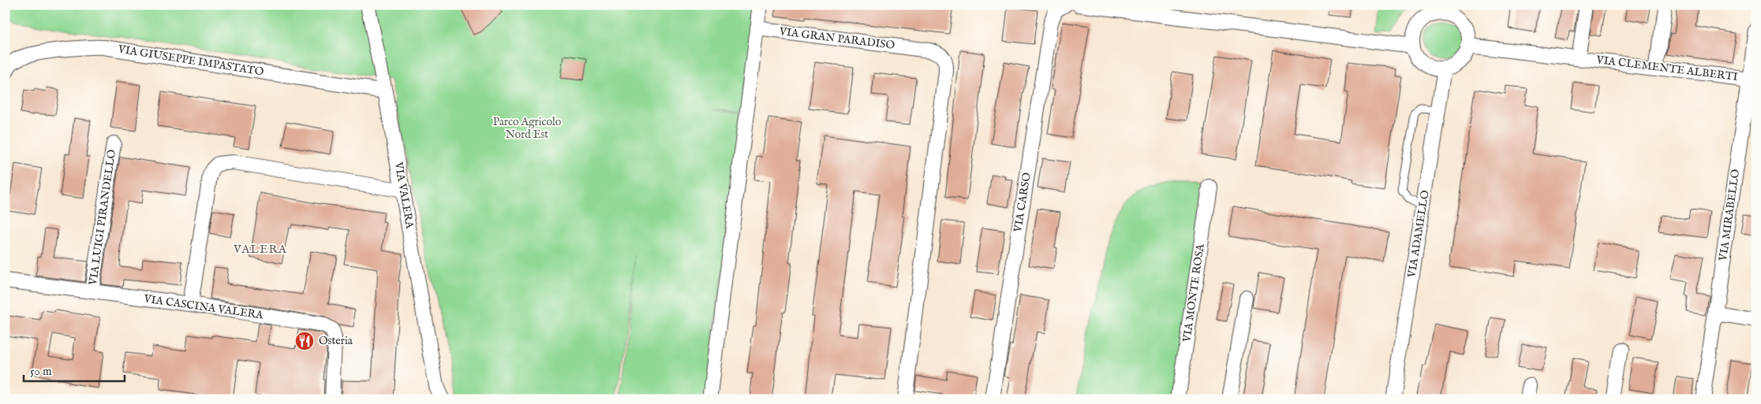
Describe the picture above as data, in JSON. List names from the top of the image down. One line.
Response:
{"streets":{"street":["VIA GRAN PARADISO","VIA GIUSEPPE IMPASTATO","VIA CLEMENTE ALBERTI","VIA VALERA","VIA CARSO","VIA MIRABELLO","VIA LUIGI PIRANDELLO","VIA ADAMELLO","VIA MONTE ROSA","VIA CASCINA VALERA"]},"crossings":[["VIA GIUSEPPE IMPASTATO","VIA VALERA"],["VIA CLEMENTE ALBERTI","VIA MIRABELLO"],["VIA CLEMENTE ALBERTI","VIA ADAMELLO"],["VIA LUIGI PIRANDELLO","VIA CASCINA VALERA"]],"districts":["VALERA"],"parks":["Parco Agricolo Nord Est"],"places":{"restaurant":["Osteria"]},"scale_bar":"50 m"}
